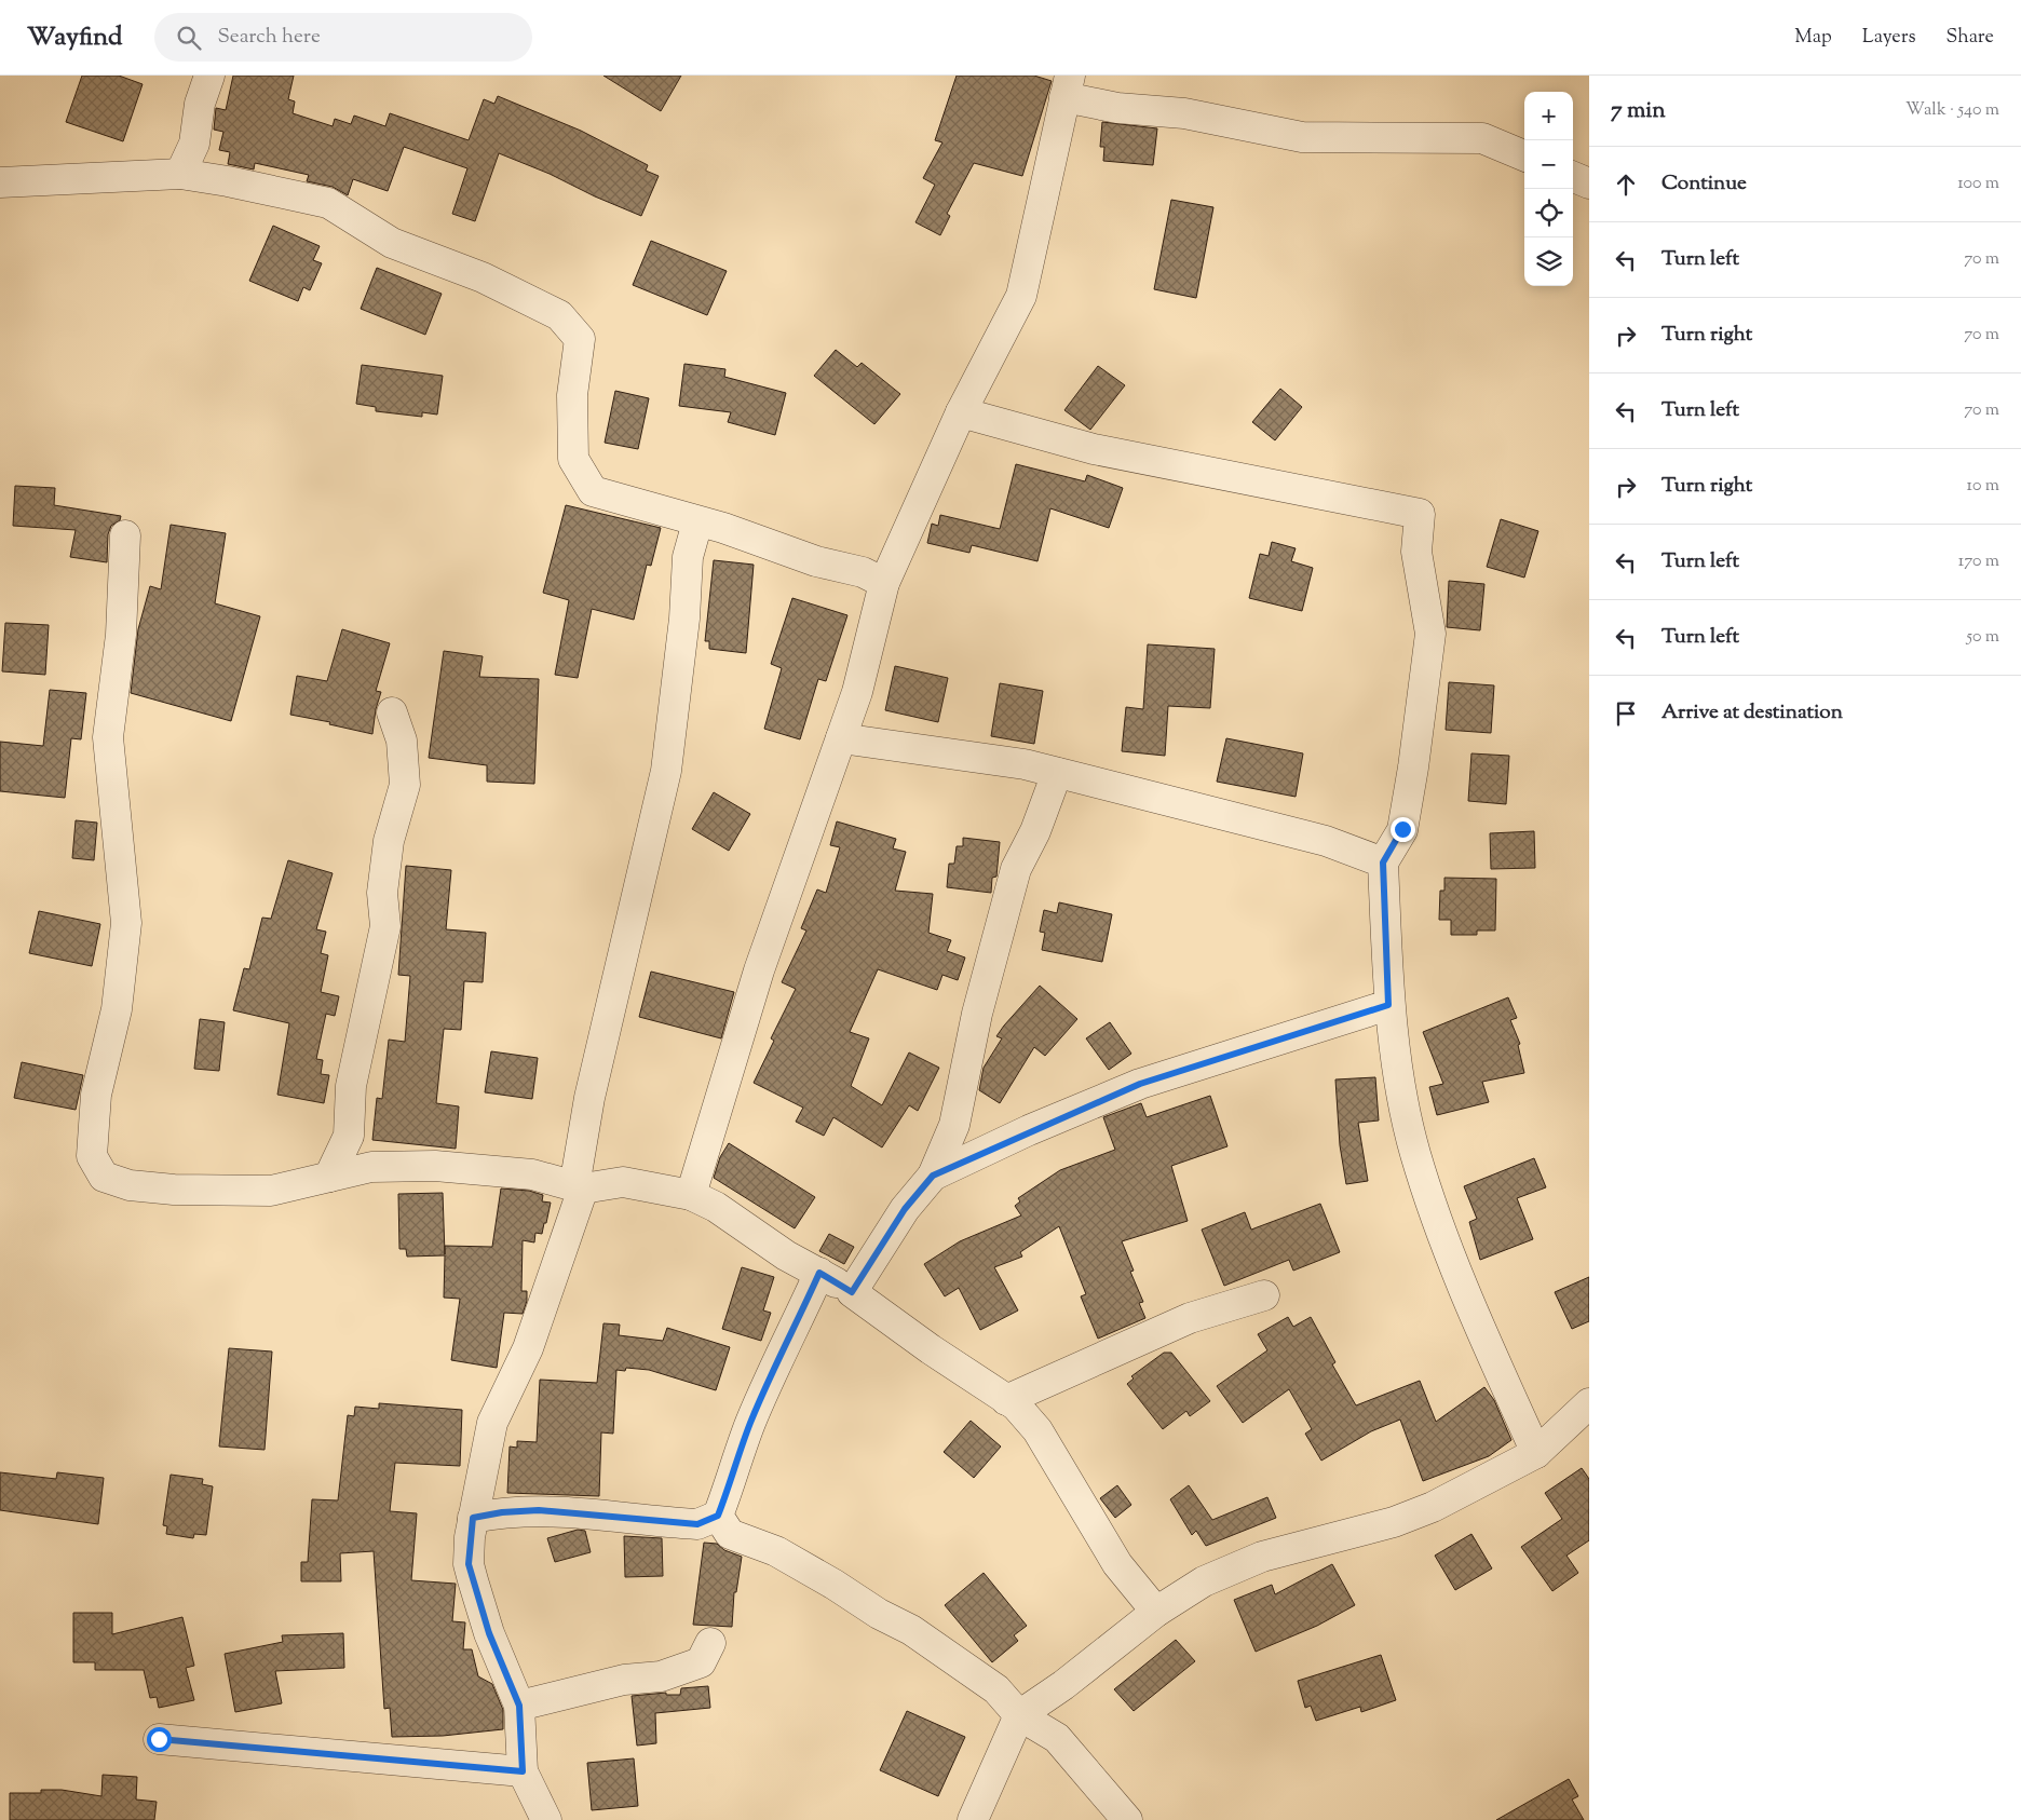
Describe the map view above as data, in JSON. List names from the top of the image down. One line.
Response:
{"page":{"header":"Wayfind","search":"Search here","nav":["Map","Layers","Share"],"heading":["7 min","Walk · 540 m"],"map_buttons":["+","−"],"list":[["Continue","100 m"],["Turn left","70 m"],["Turn right","70 m"],["Turn left","70 m"],["Turn right","10 m"],["Turn left","170 m"],["Turn left","50 m"],"Arrive at destination"]}}
